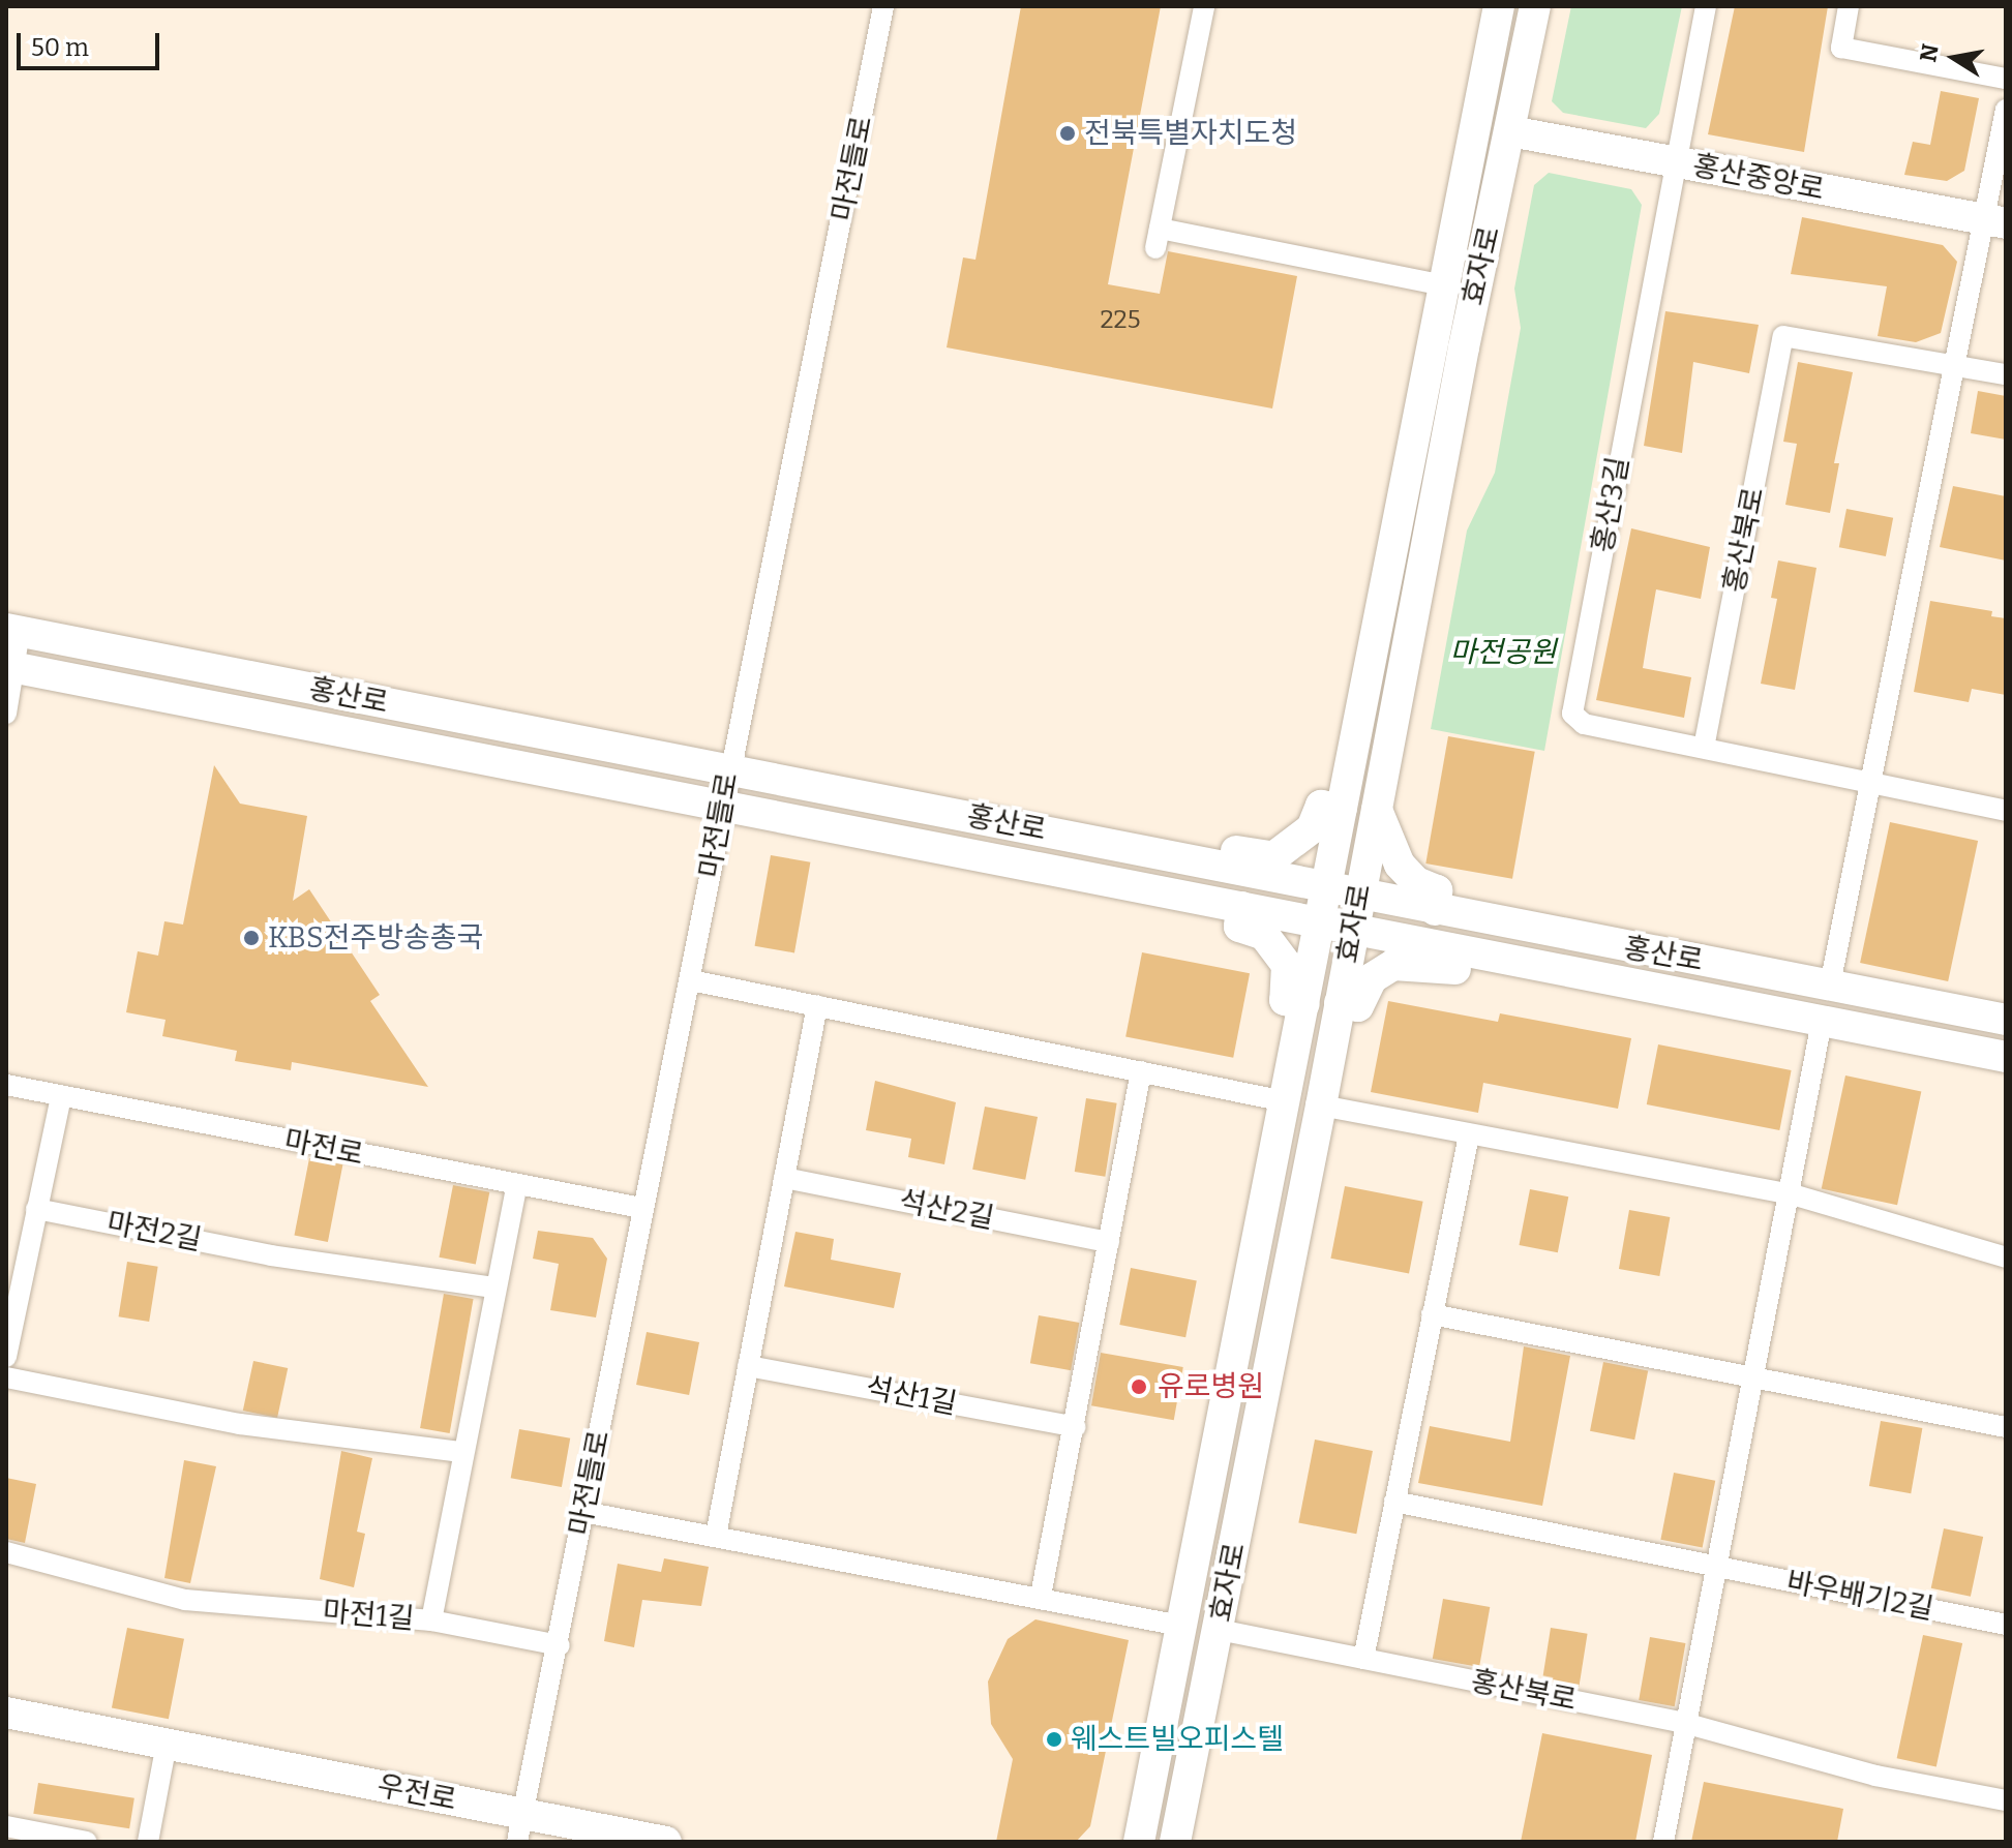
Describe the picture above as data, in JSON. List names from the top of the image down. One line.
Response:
{"streets":{"street":["마전들로","홍산중앙로","효자로","홍산3길","홍산북로","홍산로","마전로","석산2길","마전2길","석산1길","바우배기2길","마전1길","우전로"]},"crossings":[["마전들로","홍산로"],["마전들로","마전로"],["마전들로","우전로"],["홍산중앙로","효자로"],["홍산중앙로","홍산3길"],["효자로","홍산북로"],["효자로","홍산로"],["홍산3길","홍산북로"],["마전로","마전1길"],["마전2길","마전1길"]],"parks":["마전공원"],"places":["전북특별자치도청","KBS전주방송총국","유로병원","웨스트빌오피스텔"],"house_numbers":["225"],"scale_bar":"50 m","north":"left"}
